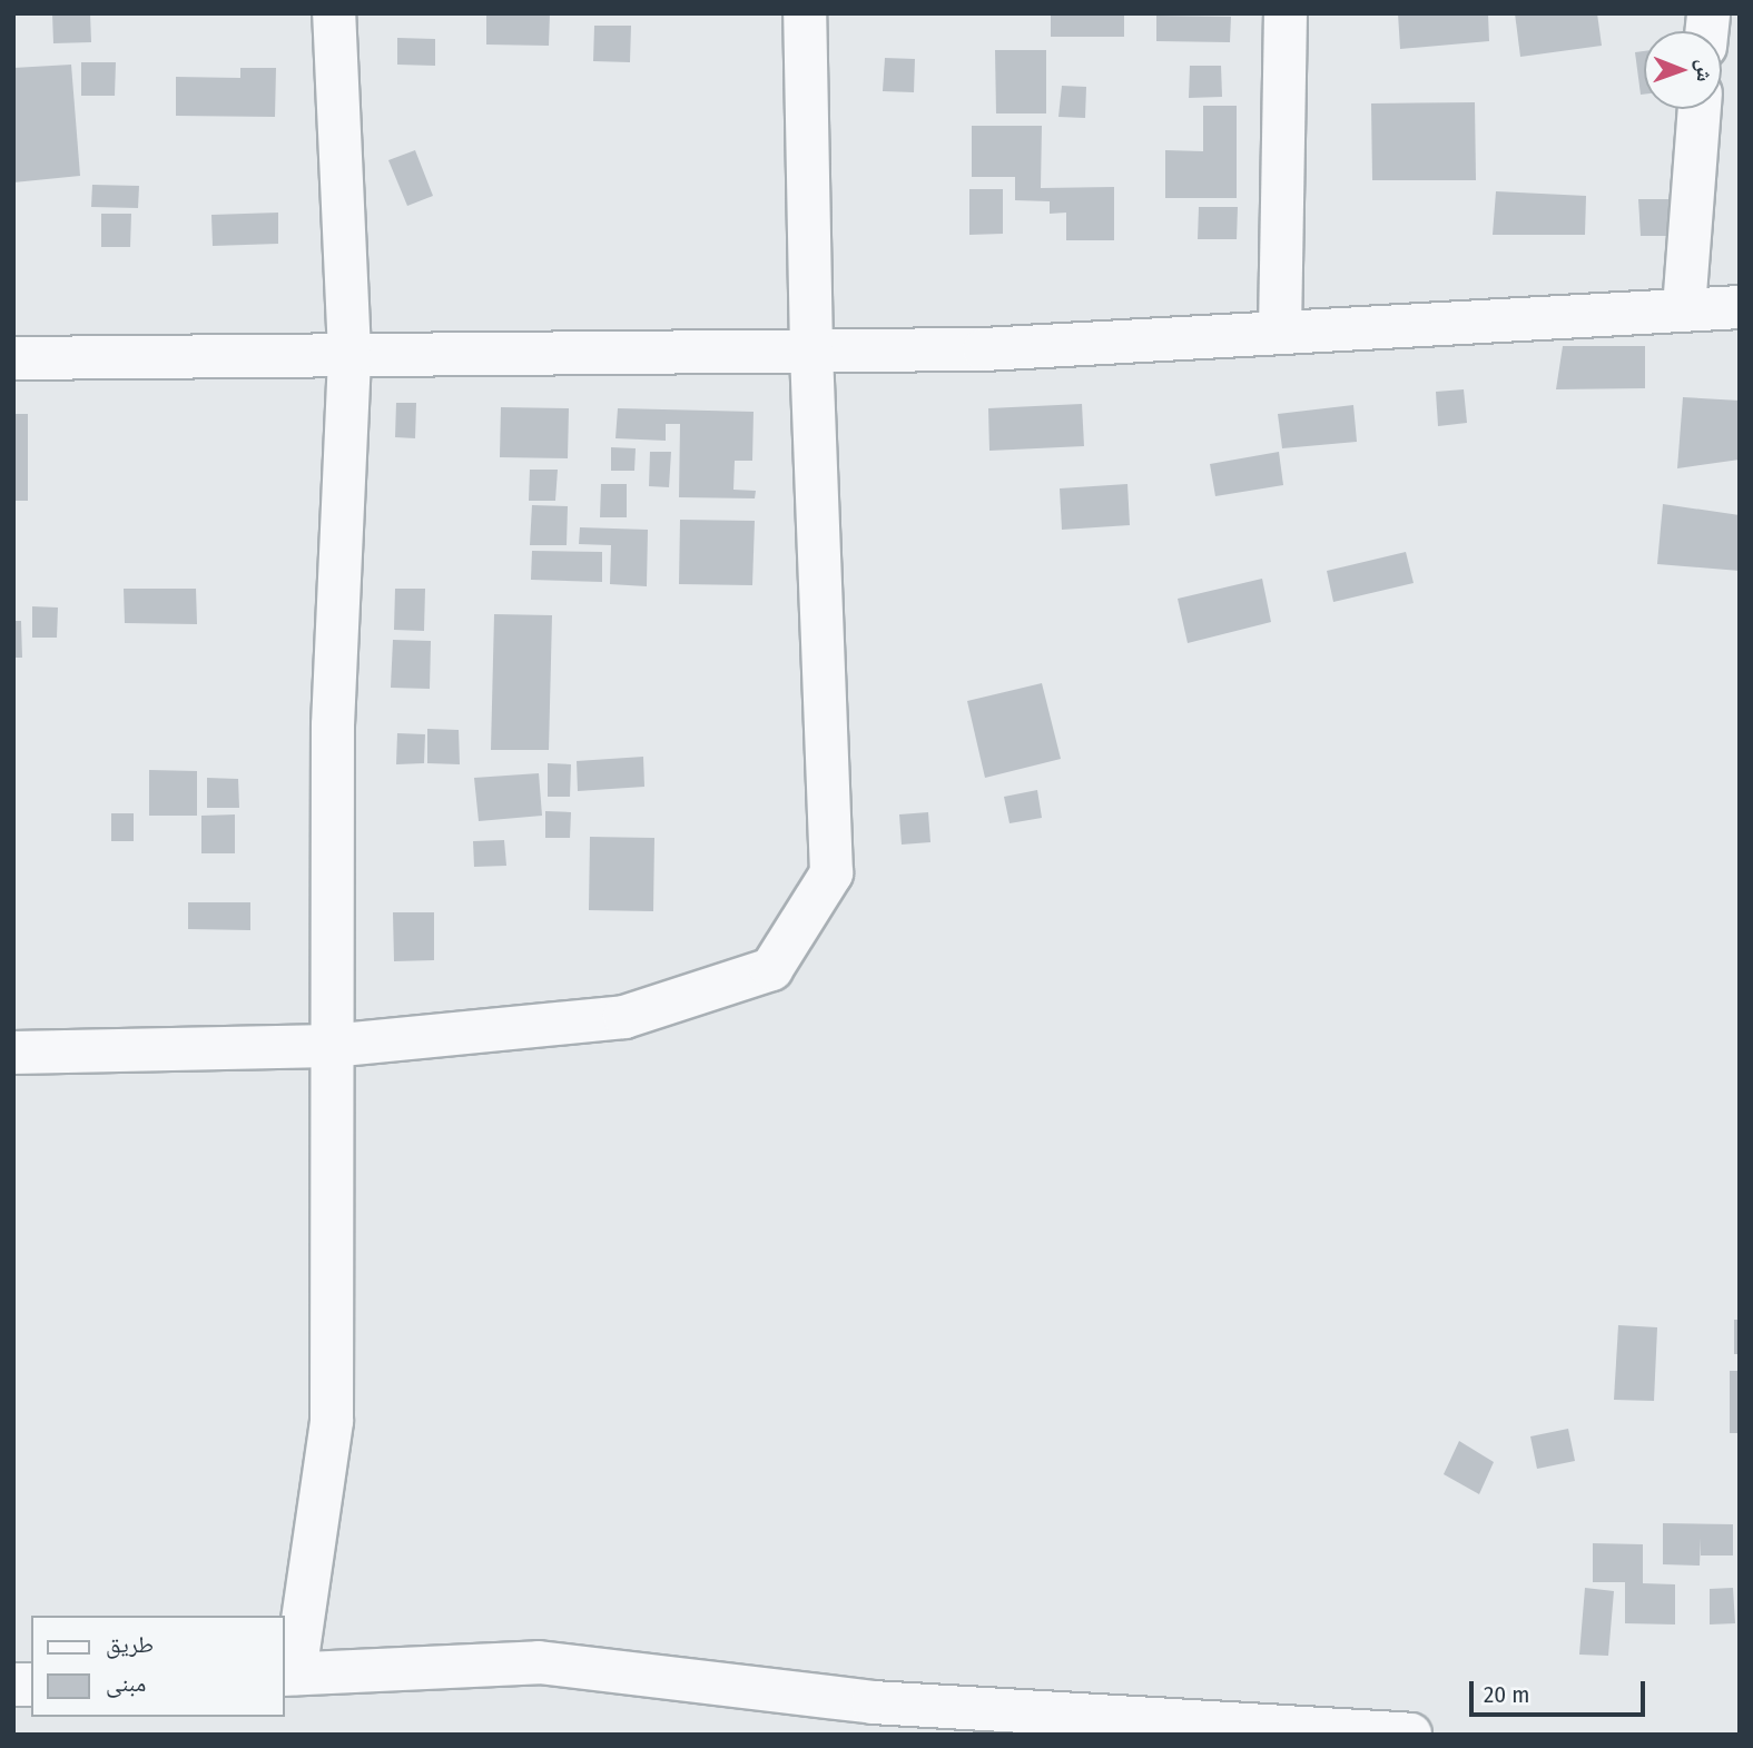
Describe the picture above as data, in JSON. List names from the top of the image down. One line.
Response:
{"legend":["طريق","مبنى"],"scale_bar":"20 m","north":"right"}
